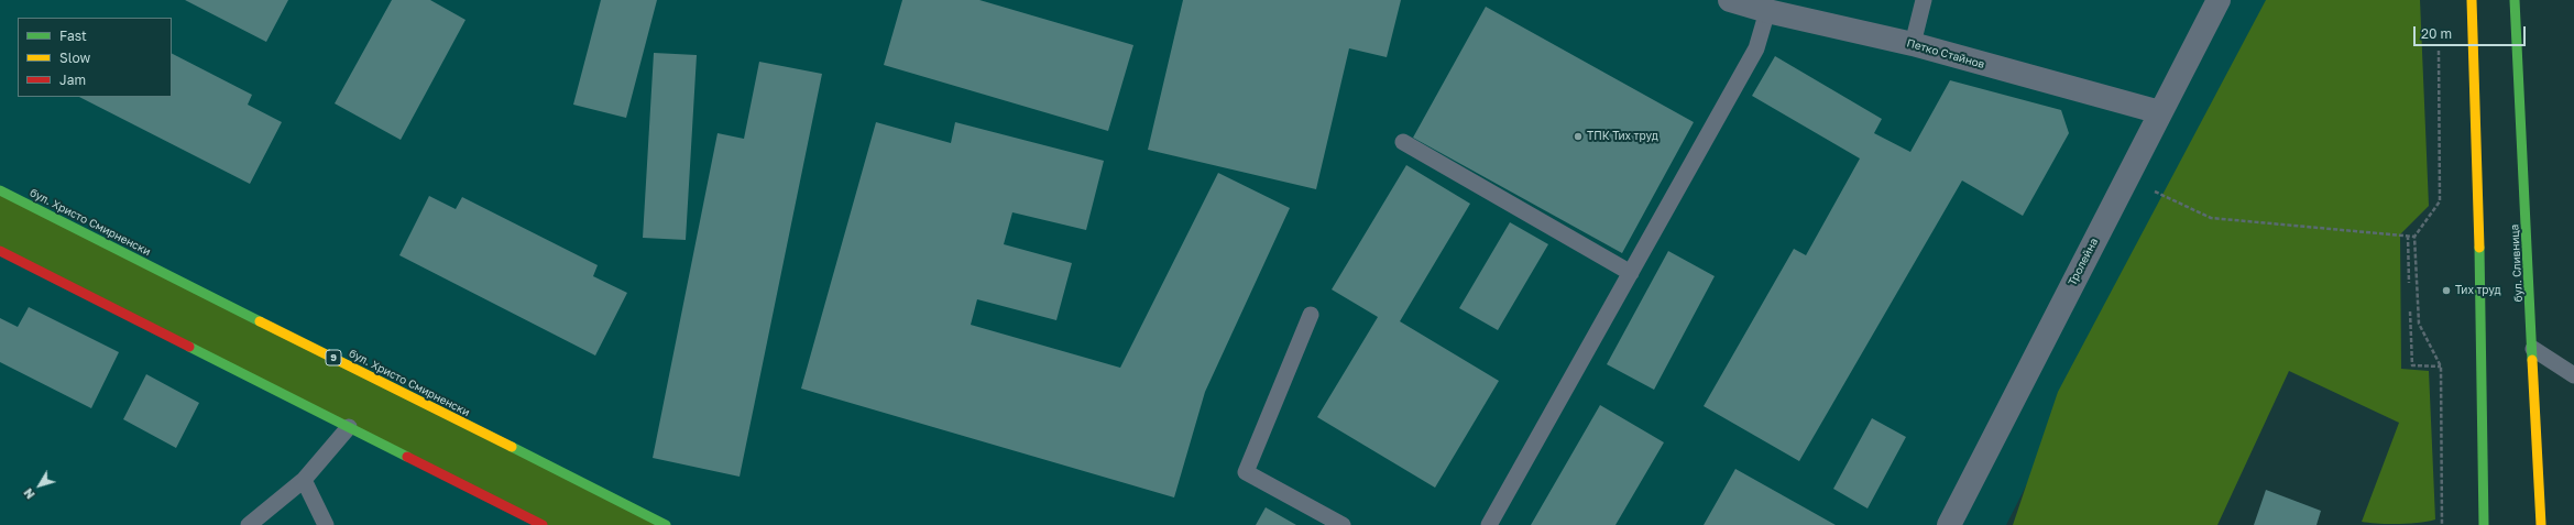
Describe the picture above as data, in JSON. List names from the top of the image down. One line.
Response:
{"streets":{"main road":["бул. Христо Смирненски","бул. Сливница","9"],"street":["Петко Стайнов","Тролейна"]},"crossings":[["Петко Стайнов","Тролейна"]],"places":["ТПК Тих труд","Тих труд"],"legend":["Fast","Slow","Jam"],"scale_bar":"20 m","north":"bottom left"}
